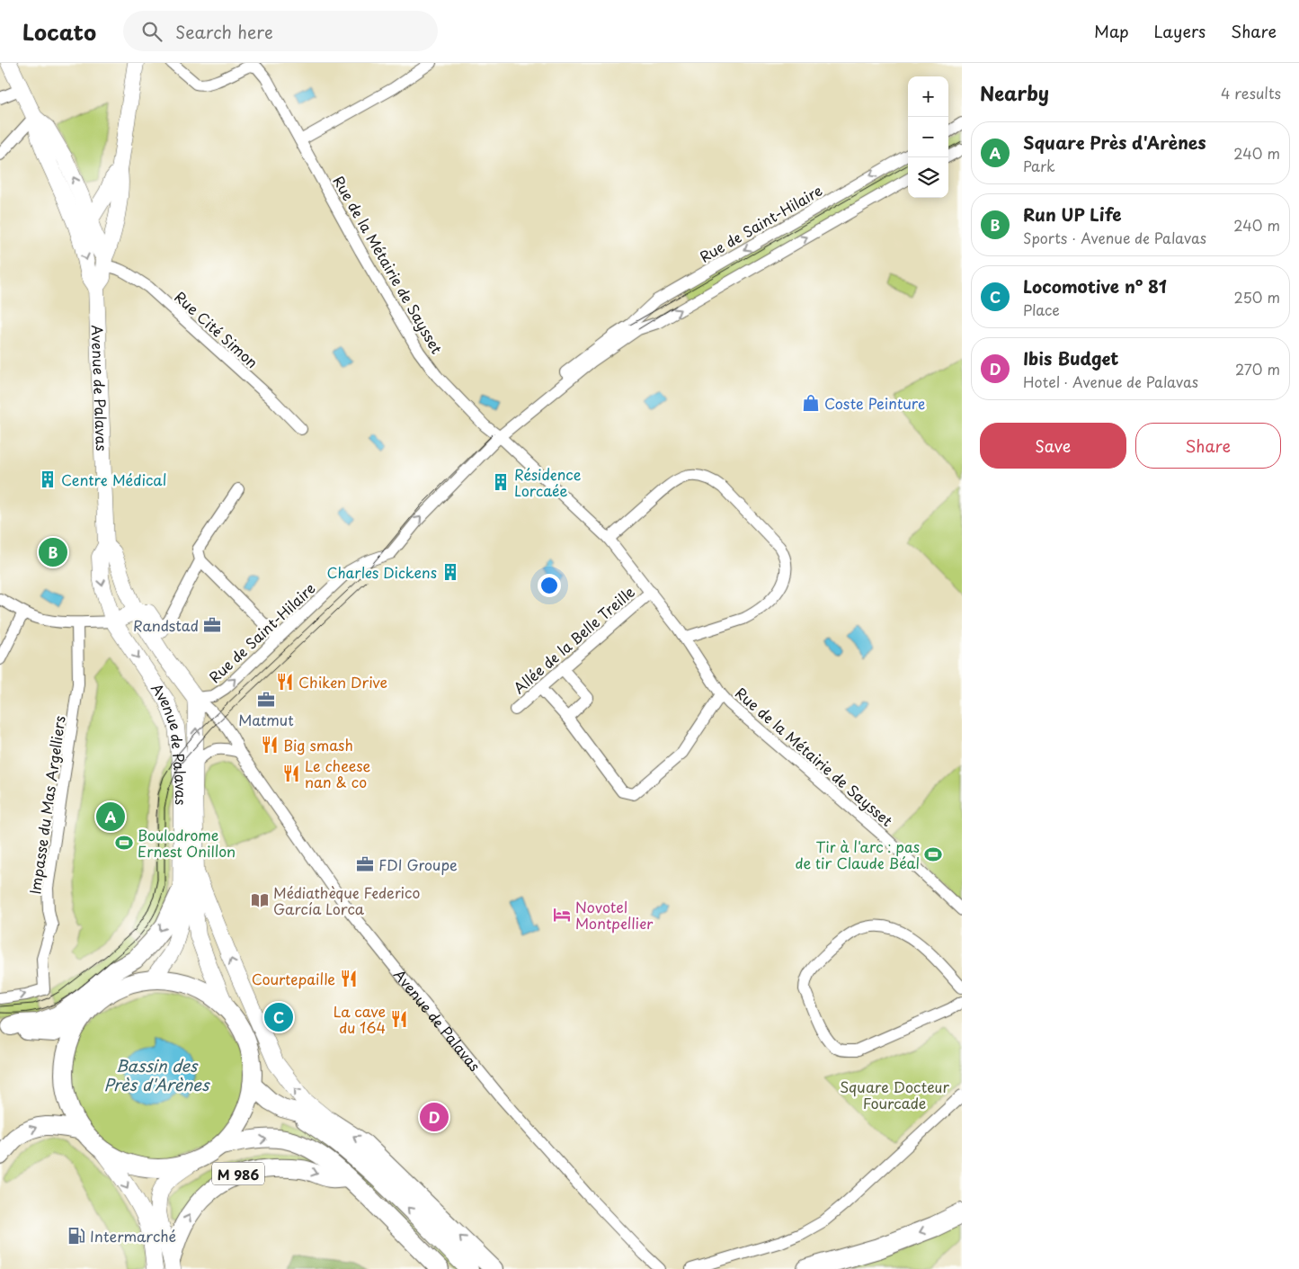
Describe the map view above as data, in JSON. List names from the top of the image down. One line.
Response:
{"streets":{"main road":["Avenue de Palavas","M 986"],"street":["Rue de Saint-Hilaire","Rue de la Métairie de Saysset","Rue Cité Simon","Allée de la Belle Treille","Impasse du Mas Argelliers"]},"crossings":[["Rue de Saint-Hilaire","Rue de la Métairie de Saysset"],["Rue de Saint-Hilaire","Avenue de Palavas"],["Rue de la Métairie de Saysset","Allée de la Belle Treille"],["Rue Cité Simon","Avenue de Palavas"]],"one_way":["Impasse du Mas Argelliers"],"water":["Bassin des Près d'Arènes"],"parks":["Square Docteur Fourcade"],"places":{"shop":["Coste Peinture"],"building":["Centre Médical","Résidence Lorcaée","Charles Dickens"],"office":["Randstad","Matmut","FDI Groupe"],"restaurant":["Chiken Drive","Big smash","Le cheese nan & co","Courtepaille","La cave du 164"],"sports":["Boulodrome Ernest Onillon","Tir à l'arc : pas de tir Claude Béal"],"library":["Médiathèque Federico García Lorca"],"hotel":["Novotel Montpellier"],"fuel station":["Intermarché"]},"page":{"header":"Locato","search":"Search here","nav":["Map","Layers","Share"],"heading":["Nearby","4 results"],"map_buttons":["+","−"],"list":[{"mark":"A","name":"Square Près d'Arènes","note":"Park","value":"240 m"},{"mark":"B","name":"Run UP Life","note":"Sports · Avenue de Palavas","value":"240 m"},{"mark":"C","name":"Locomotive n° 81","note":"Place","value":"250 m"},{"mark":"D","name":"Ibis Budget","note":"Hotel · Avenue de Palavas","value":"270 m"}],"buttons":["Save","Share"],"pins":["B","A","C","D"]}}
